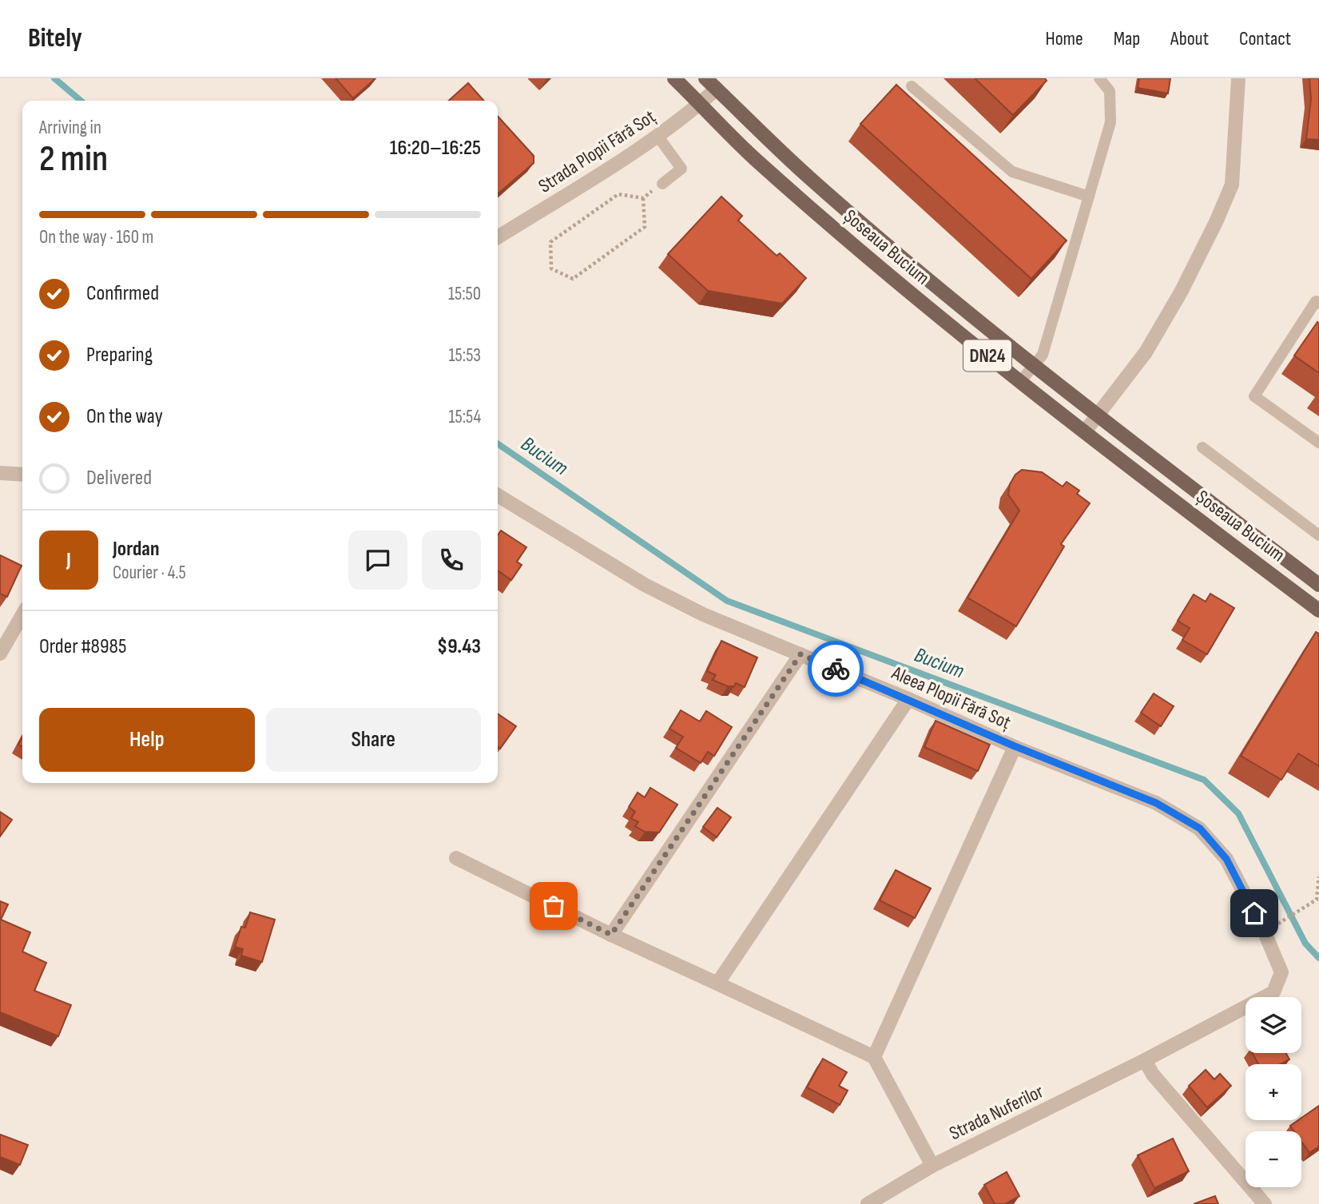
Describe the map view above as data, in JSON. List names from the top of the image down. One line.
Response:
{"streets":{"main road":["Șoseaua Bucium","DN24"],"street":["Strada Plopii Fără Soț","Aleea Plopii Fără Soț","Strada Nuferilor"]},"crossings":[["Strada Plopii Fără Soț","Șoseaua Bucium"],["Aleea Plopii Fără Soț","Strada Nuferilor"]],"water":["Bucium"],"page":{"header":"Bitely","nav":["Home","Map","About","Contact"],"heading":["2 min","Arriving in","16:20–16:25"],"panel":["Jordan","Courier · 4.5","Order #8985","$9.43"],"bar":"On the way · 160 m","list":[["Confirmed","15:50"],["Preparing","15:53"],["On the way","15:54"],"Delivered"],"round":"J","buttons":["Help","Share"],"map_buttons":["+","−"]}}
